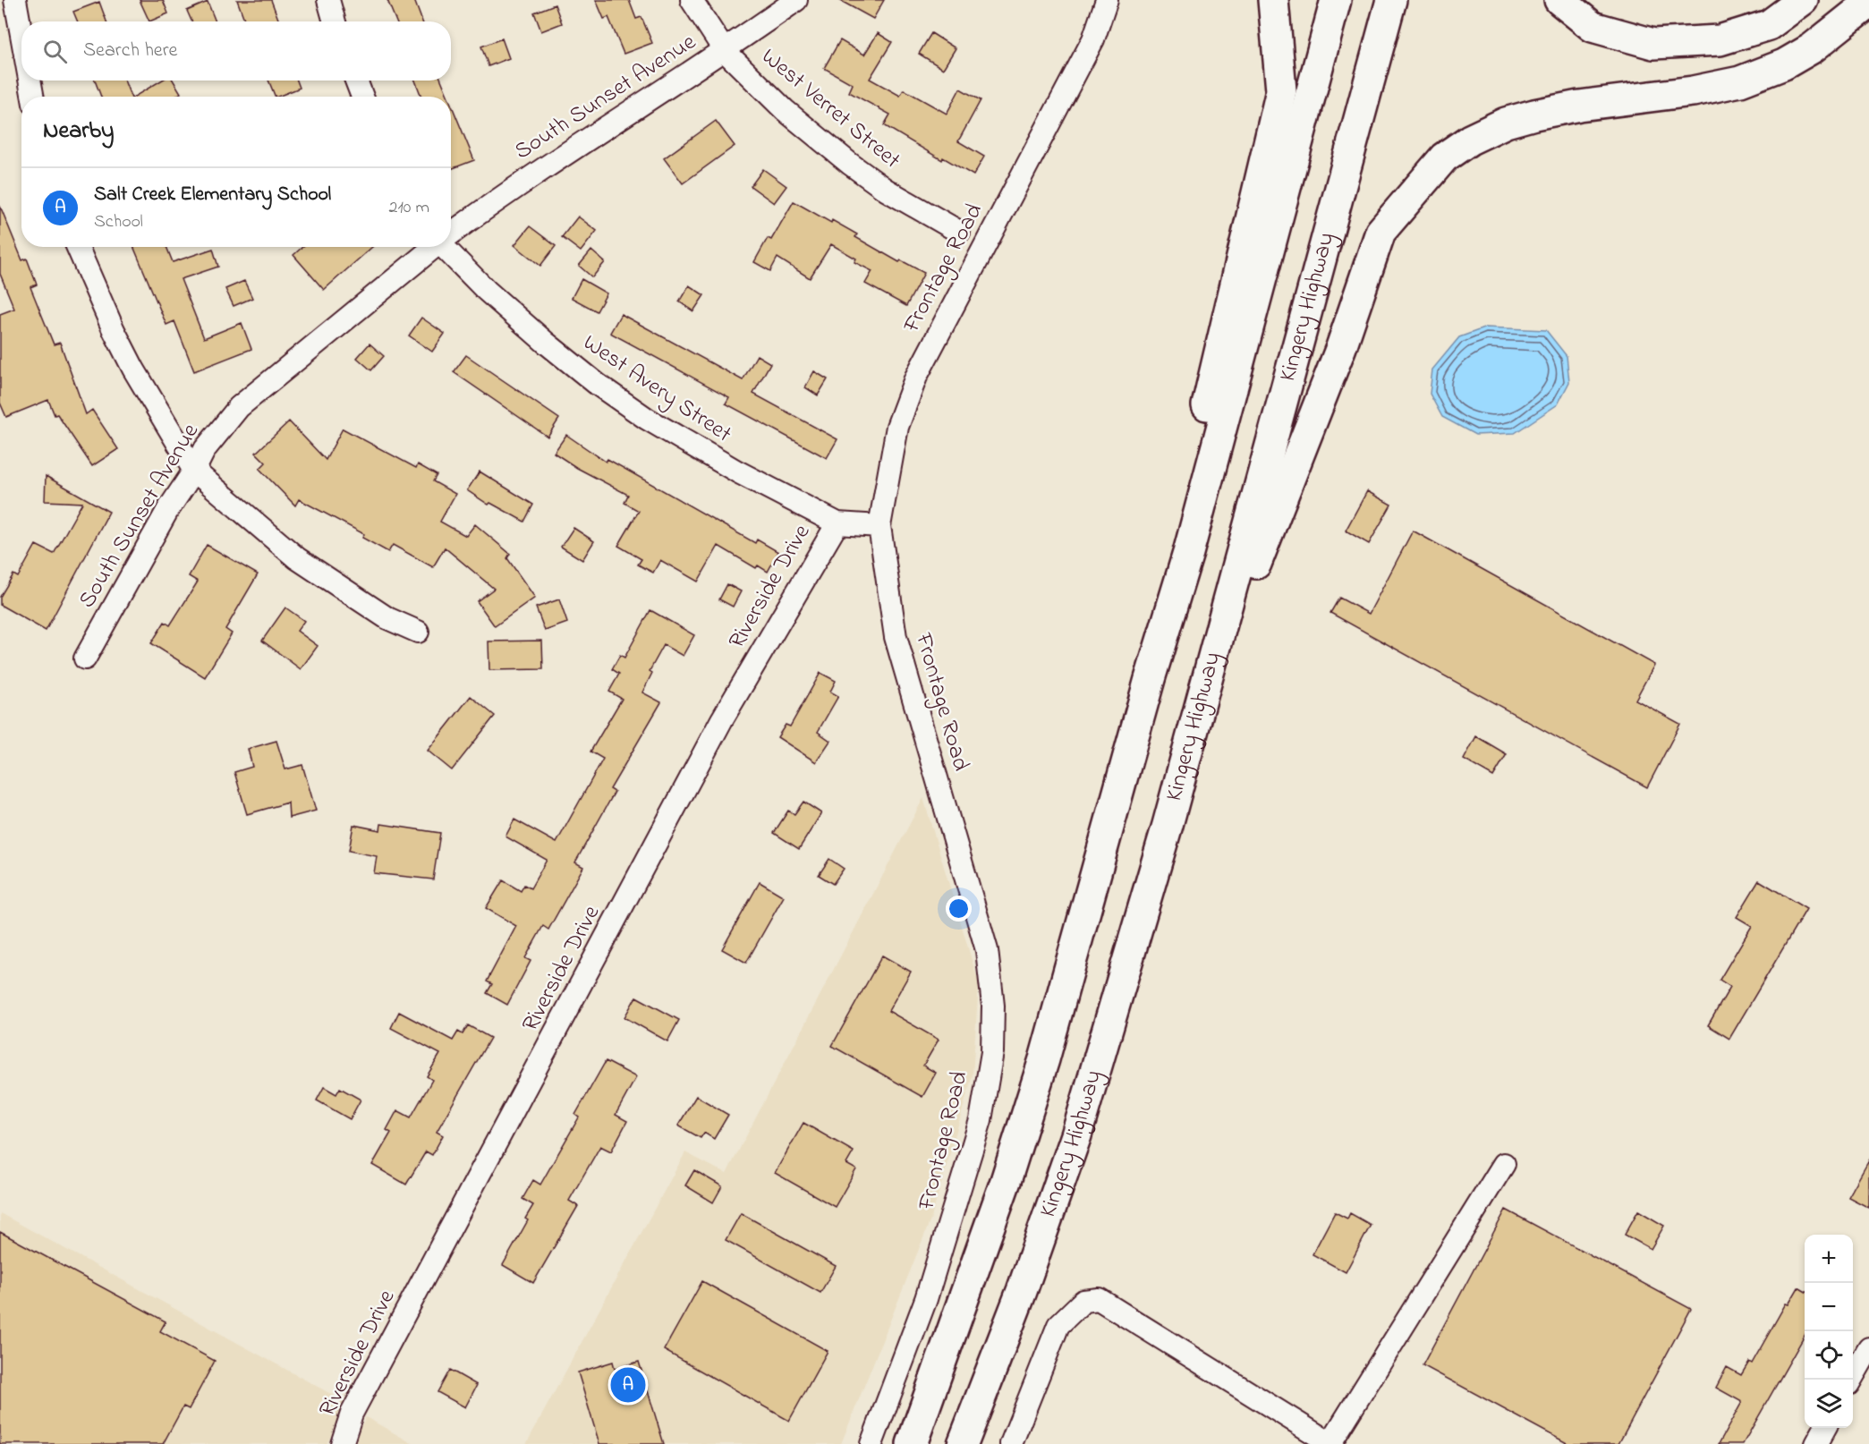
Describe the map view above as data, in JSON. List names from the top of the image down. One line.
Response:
{"streets":{"highway":["Kingery Highway"],"street":["South Sunset Avenue","West Verret Street","Frontage Road","West Avery Street","Riverside Drive"]},"crossings":[["South Sunset Avenue","West Verret Street"],["Frontage Road","West Avery Street"],["West Avery Street","Riverside Drive"]],"page":{"search":"Search here","heading":"Nearby","list":[{"mark":"A","name":"Salt Creek Elementary School","note":"School","value":"210 m"}],"map_buttons":["+","−"],"pins":"A"}}
